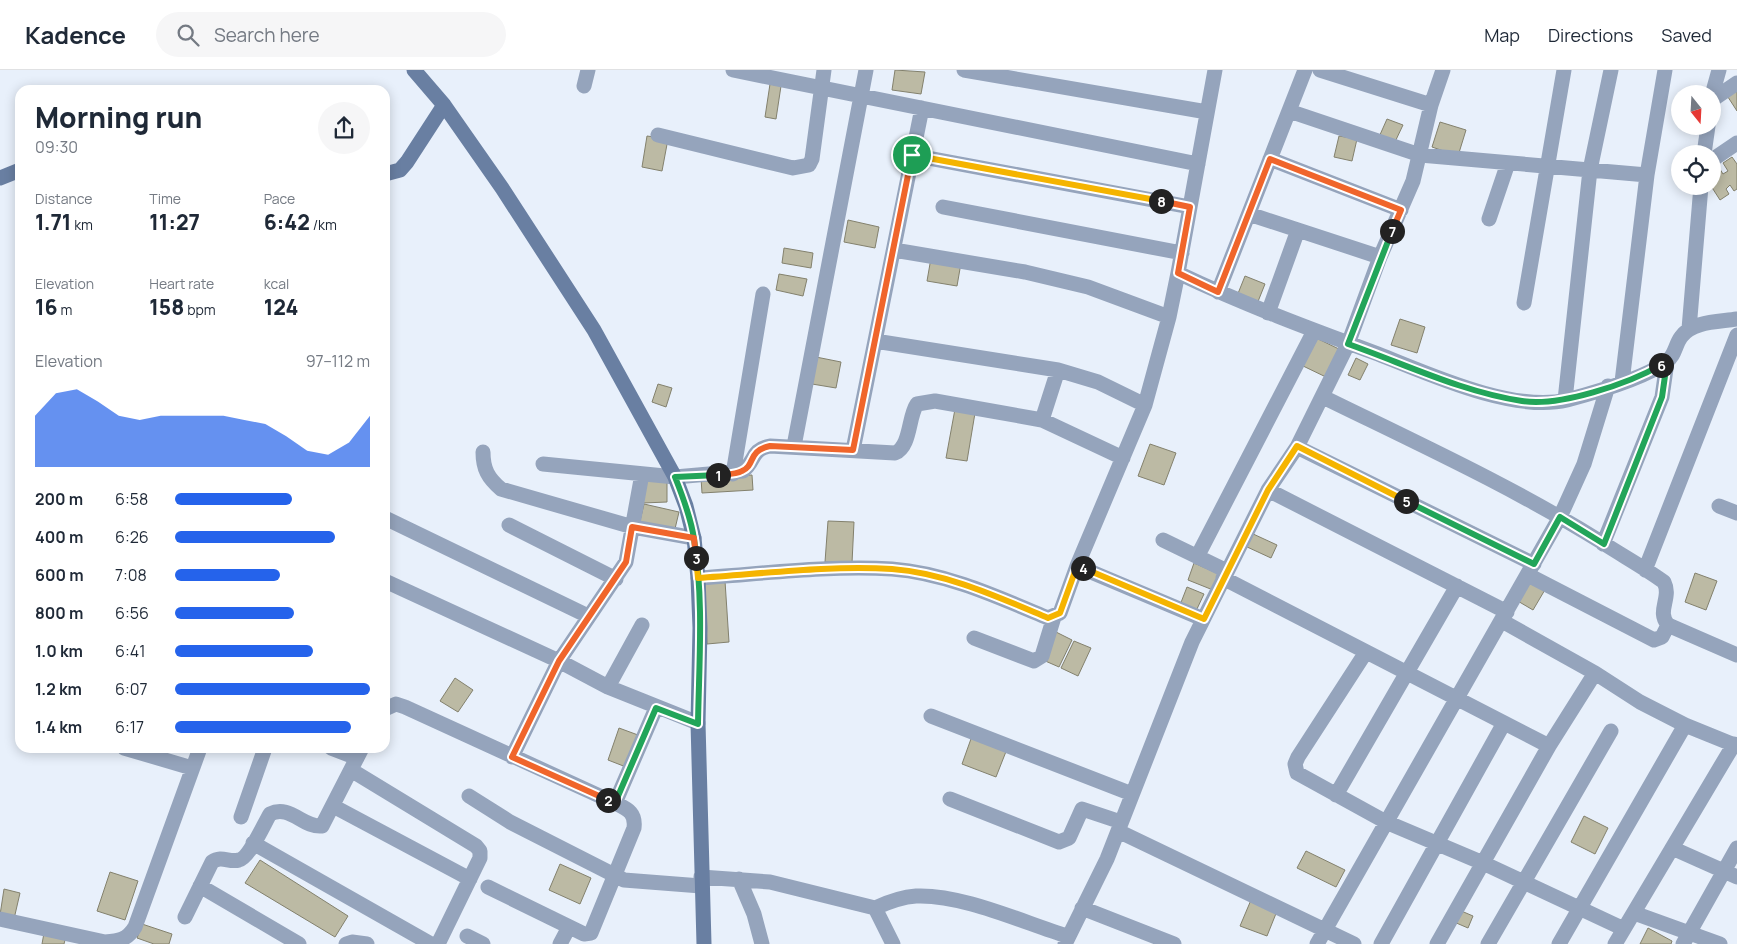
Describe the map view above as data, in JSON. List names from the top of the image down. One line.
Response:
{"north":"bottom","page":{"header":"Kadence","search":"Search here","nav":["Map","Directions","Saved"],"heading":["Morning run","09:30"],"stats":[["Distance","1.71 km"],["Time","11:27"],["Pace","6:42 /km"],["Elevation","16 m"],["Heart rate","158 bpm"],["kcal","124"]],"pins":["8","7","6","1","5","3","4","2"],"chart":["Elevation","97–112 m"],"list":[{"name":"200 m","note":"6:58"},{"name":"400 m","note":"6:26"},{"name":"600 m","note":"7:08"},{"name":"800 m","note":"6:56"},{"name":"1.0 km","note":"6:41"},{"name":"1.2 km","note":"6:07"},{"name":"1.4 km","note":"6:17"}]}}
